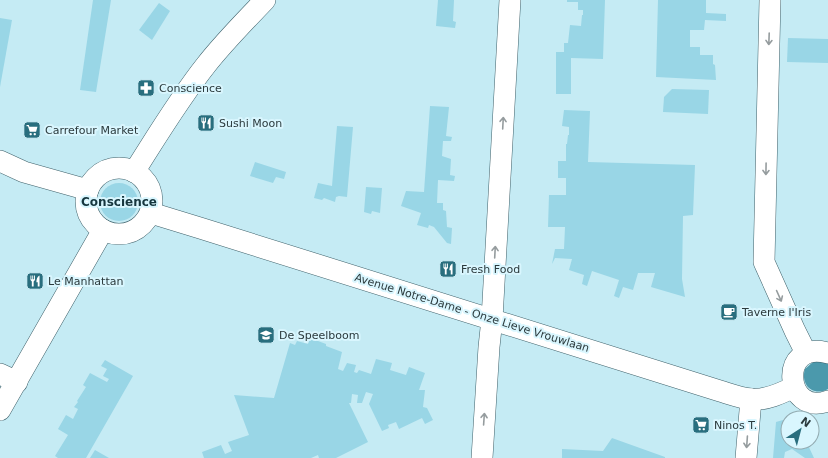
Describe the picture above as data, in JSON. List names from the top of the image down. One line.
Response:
{"streets":{"street":["Avenue Notre-Dame - Onze Lieve Vrouwlaan"]},"districts":["Conscience"],"places":{"pharmacy":["Conscience"],"restaurant":["Sushi Moon","Fresh Food","Le Manhattan"],"supermarket":["Carrefour Market","Ninos T."],"cafe":["Taverne l'Iris"],"school or university":["De Speelboom"]},"north":"top right"}
